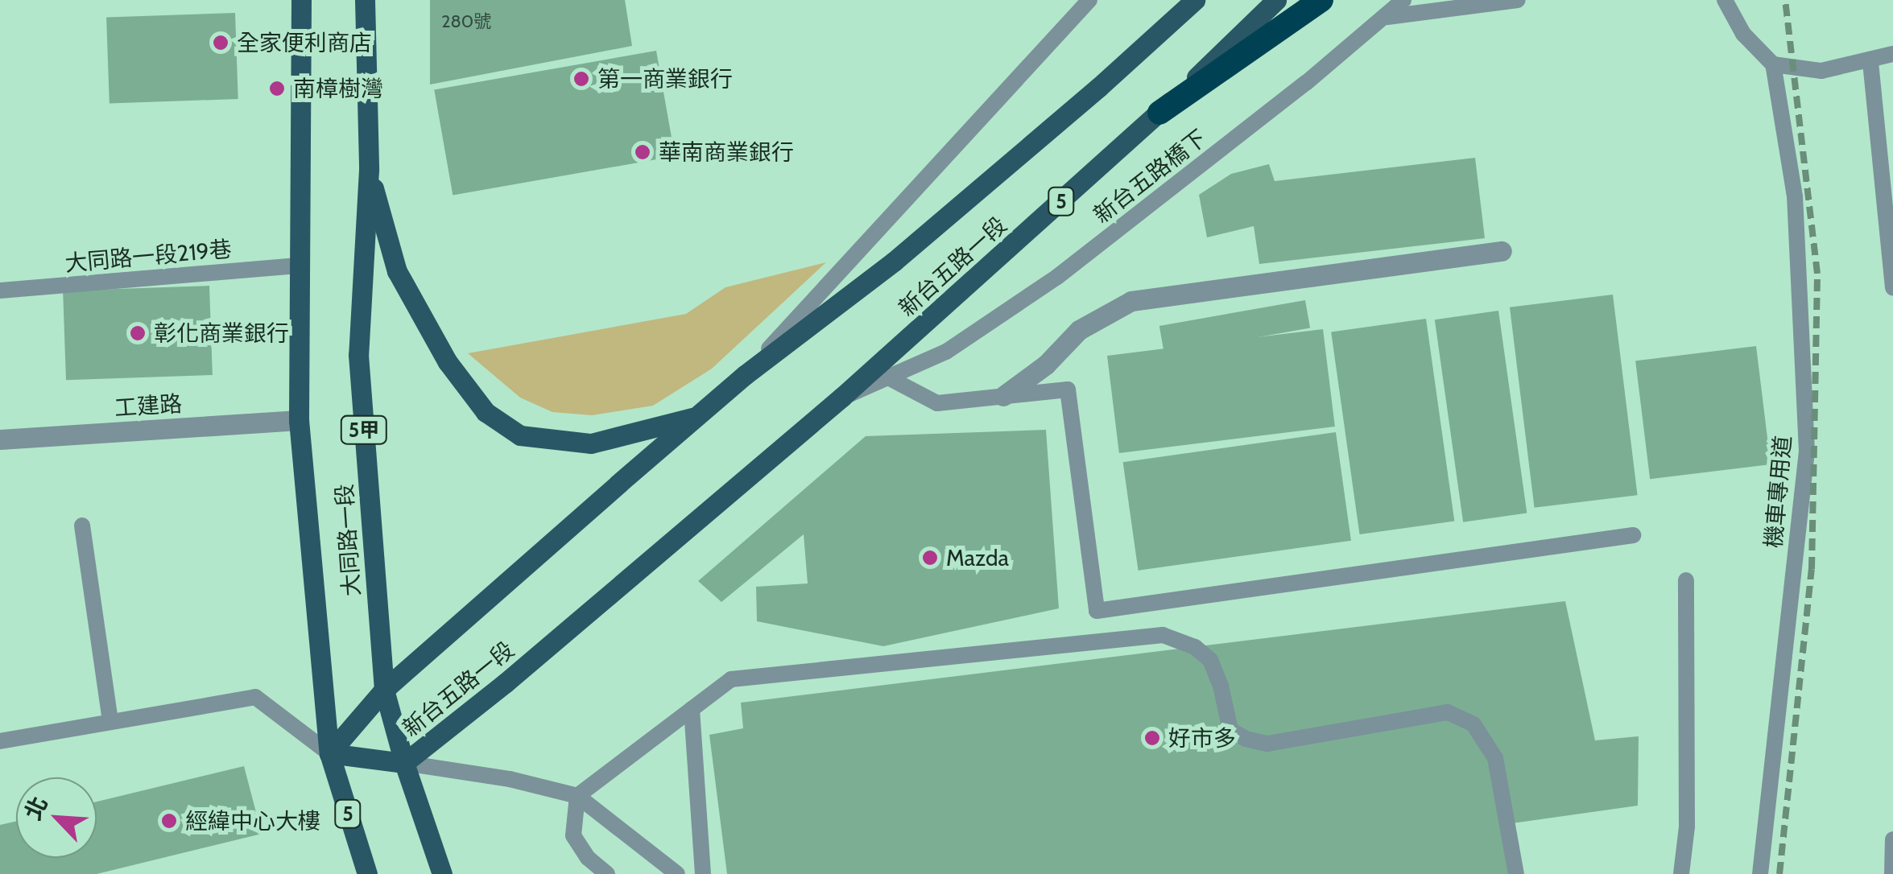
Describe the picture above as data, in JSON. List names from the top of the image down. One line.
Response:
{"streets":{"main road":["5","新台五路一段","5甲","大同路一段"],"street":["工建路"],"lane":["新台五路橋下","大同路一段219巷","機車專用道"]},"crossings":[["新台五路橋下","新台五路一段"],["大同路一段219巷","大同路一段"],["新台五路一段","大同路一段"],["工建路","大同路一段"]],"places":["全家便利商店","第一商業銀行","南樟樹灣","華南商業銀行","彰化商業銀行","Mazda","好市多","經緯中心大樓"],"house_numbers":["280號"],"north":"top left"}
